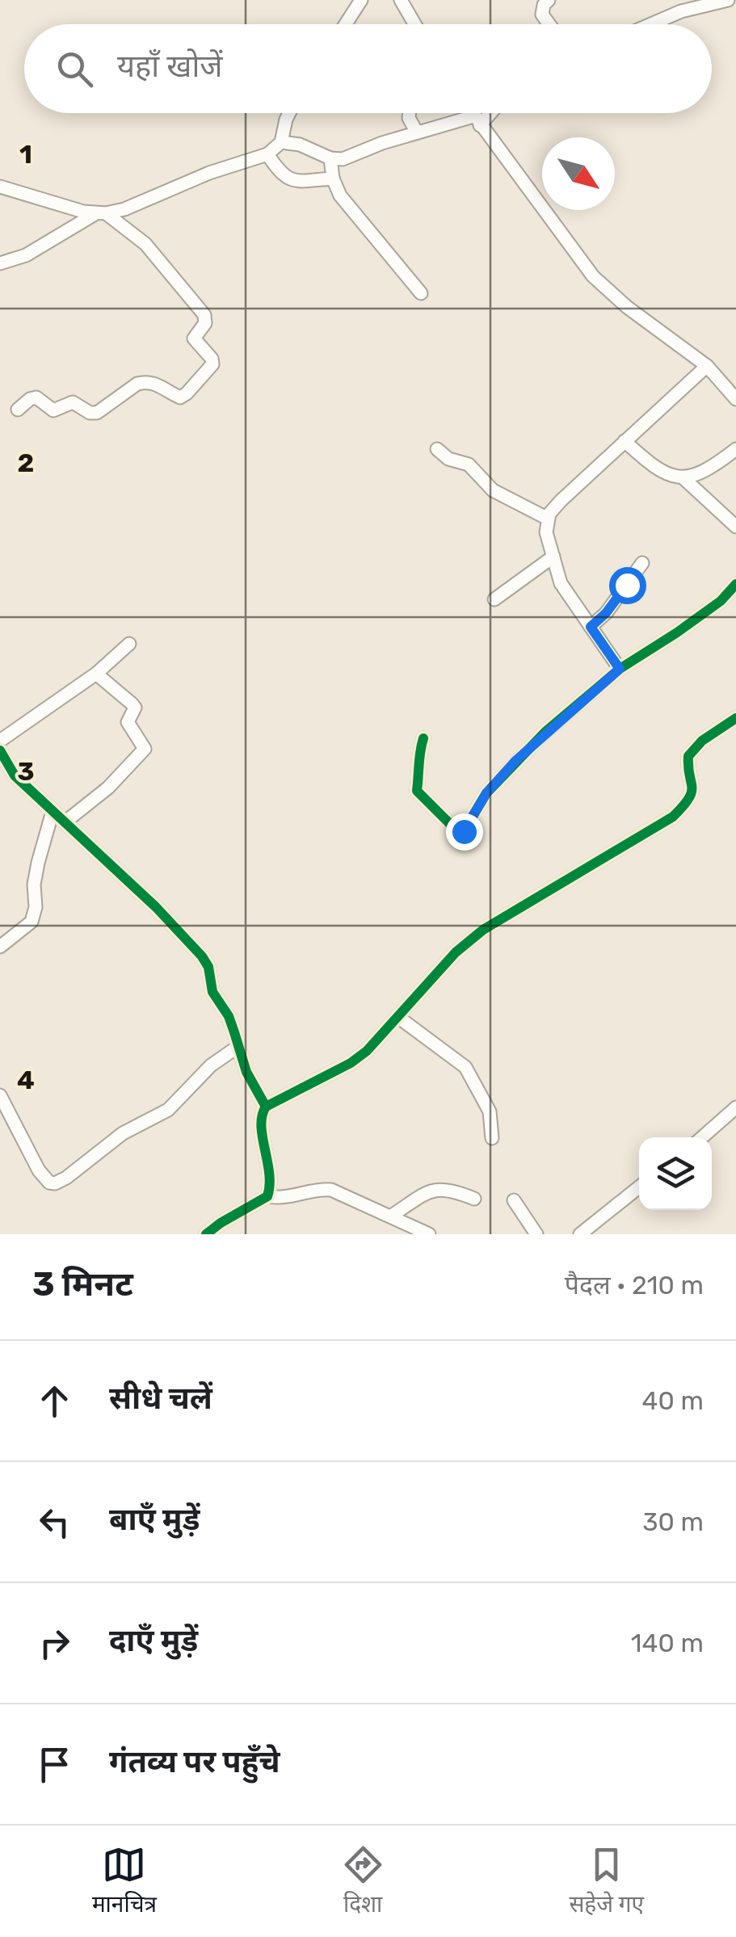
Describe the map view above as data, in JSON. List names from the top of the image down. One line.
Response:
{"north":"bottom right","page":{"search":"यहाँ खोजें","heading":["3 मिनट","पैदल · 210 m"],"list":[["सीधे चलें","40 m"],["बाएँ मुड़ें","30 m"],["दाएँ मुड़ें","140 m"],"गंतव्य पर पहुँचे"],"nav":["मानचित्र","दिशा","सहेजे गए"]},"grid":{"rows":["1","2","3","4"]}}
